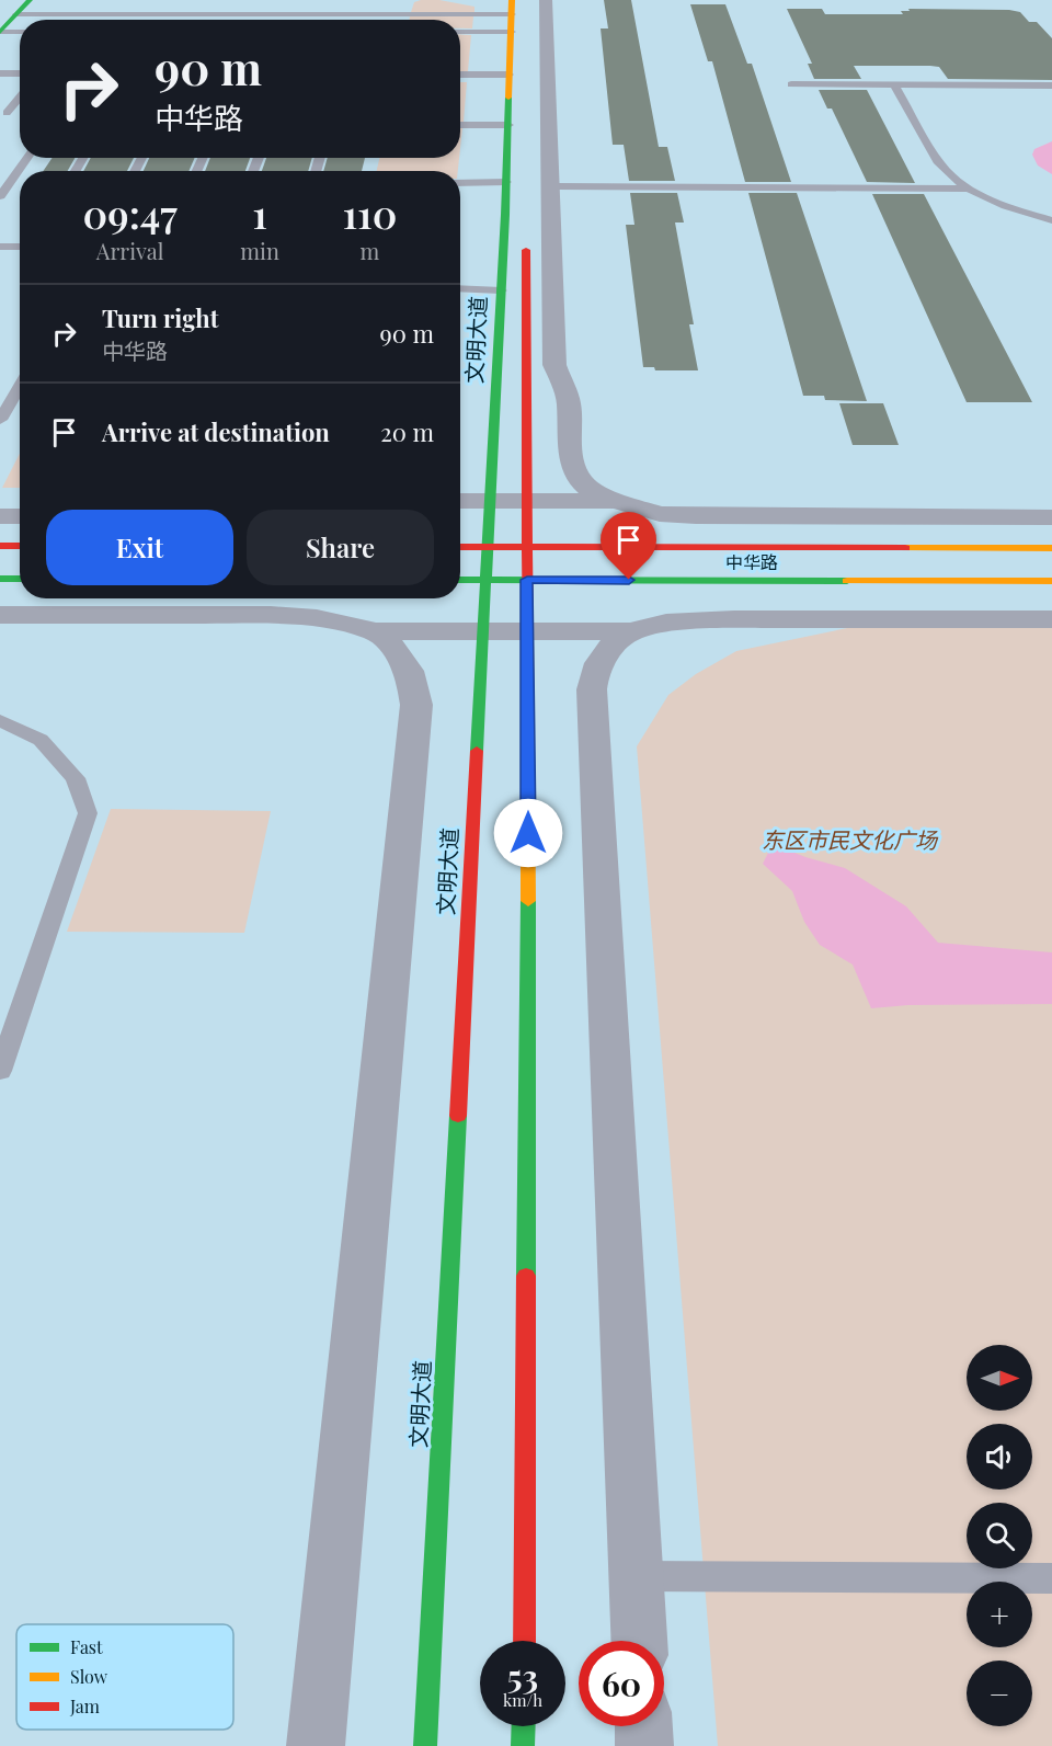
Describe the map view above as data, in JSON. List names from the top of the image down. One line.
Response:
{"streets":{"main road":["文明大道","中华路"]},"crossings":[["文明大道","中华路"]],"parks":["东区市民文化广场"],"legend":["Fast","Slow","Jam"],"north":"right","page":{"turn":["90 m","中华路"],"eta":["09:47","Arrival","1","min","110","m"],"list":[{"name":"Turn right","note":"中华路","value":"90 m"},{"name":"Arrive at destination","value":"20 m"}],"buttons":["Exit","Share"],"map_buttons":["+","−"],"speed":"53 km/h","limit":"60"}}
